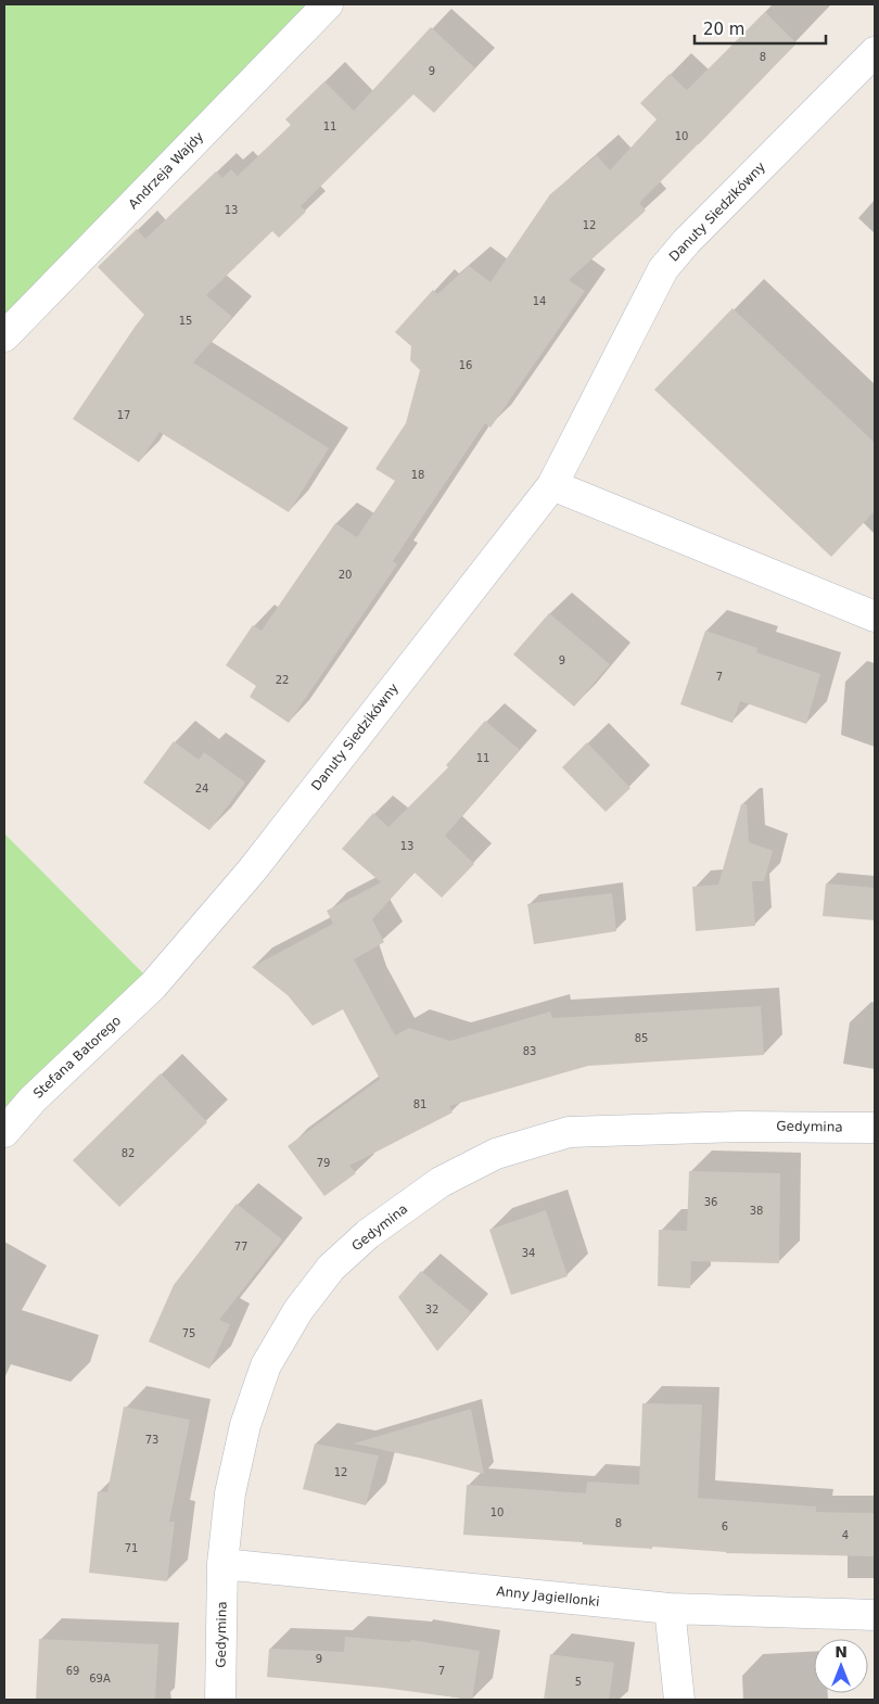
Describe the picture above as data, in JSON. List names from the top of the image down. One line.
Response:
{"streets":{"street":["Andrzeja Wajdy","Danuty Siedzikówny","Stefana Batorego","Gedymina","Anny Jagiellonki"]},"crossings":[["Danuty Siedzikówny","Stefana Batorego"],["Gedymina","Anny Jagiellonki"]],"house_numbers":["8","9","11","10","13","12","14","15","16","17","18","20","9","7","22","11","24","13","85","83","81","82","79","36","38","77","34","32","75","73","12","10","8","6","4","71","9","69","7","69A","5"],"scale_bar":"20 m","north":"top"}
